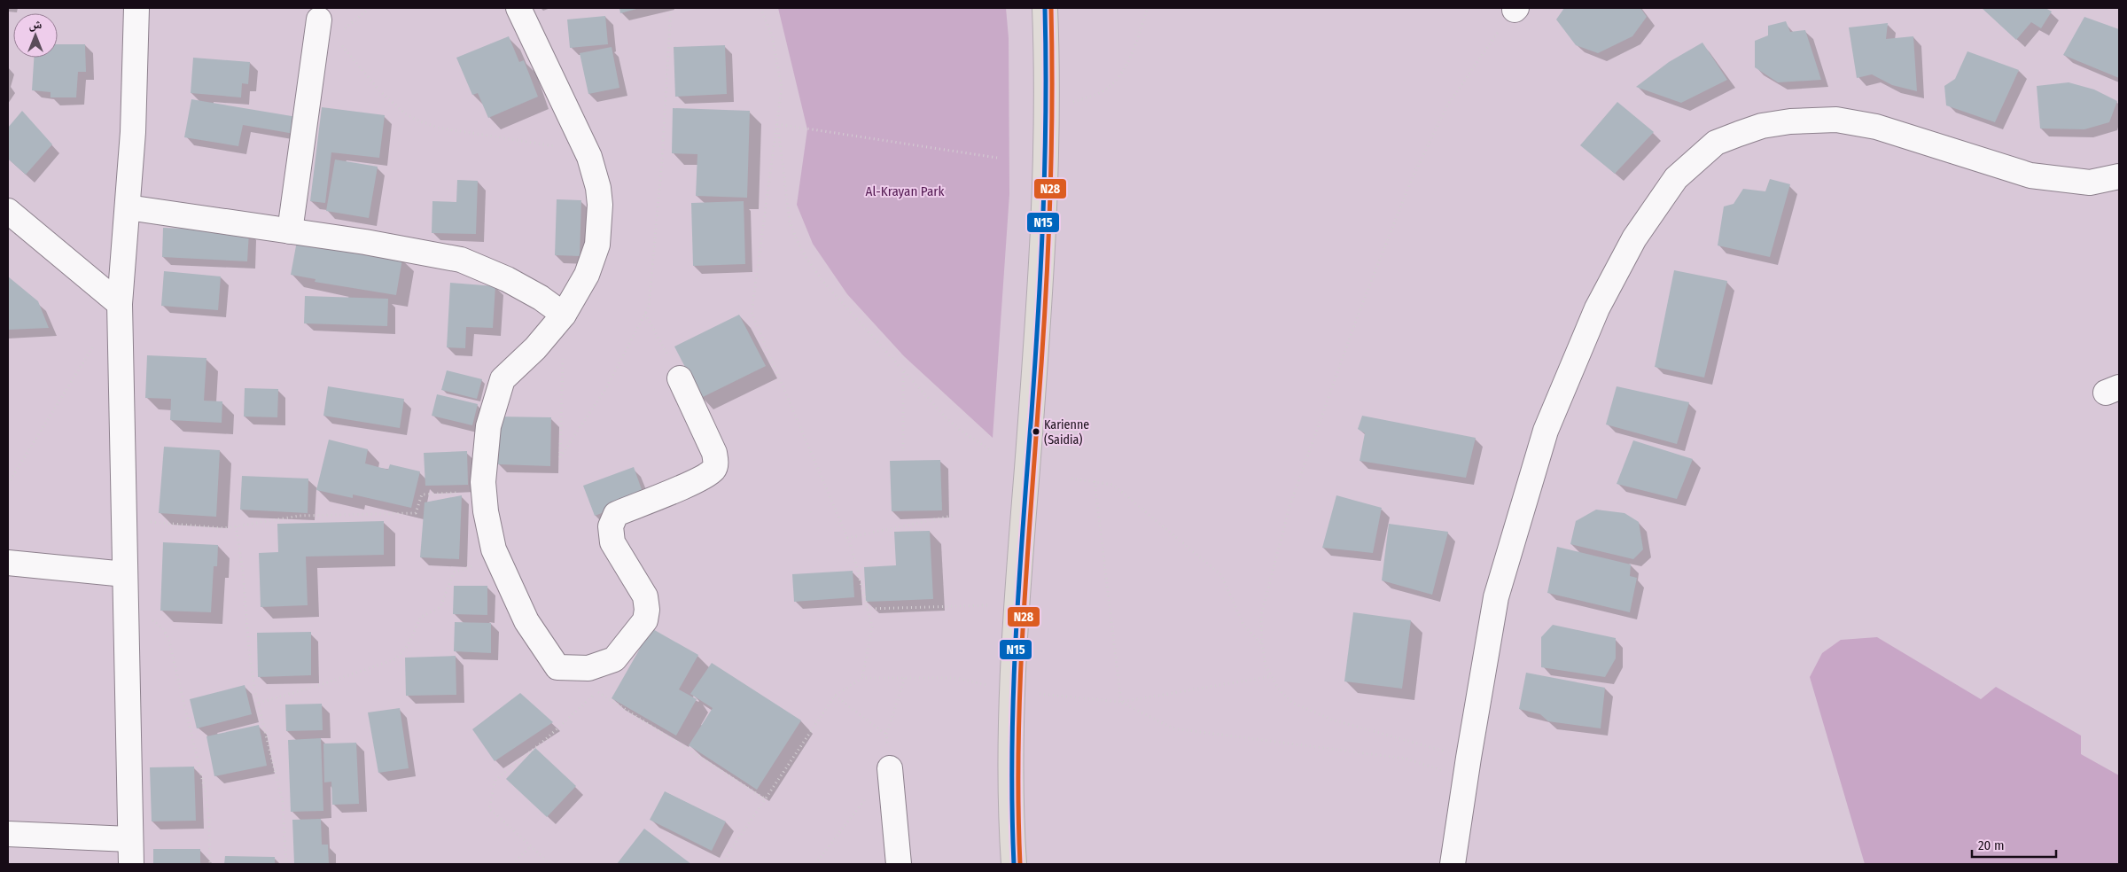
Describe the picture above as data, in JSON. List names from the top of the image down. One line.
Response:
{"parks":["Al-Krayan Park"],"places":["Karienne (Saidia)"],"lines":["transit line N15","transit line N28"],"scale_bar":"20 m","north":"top"}
